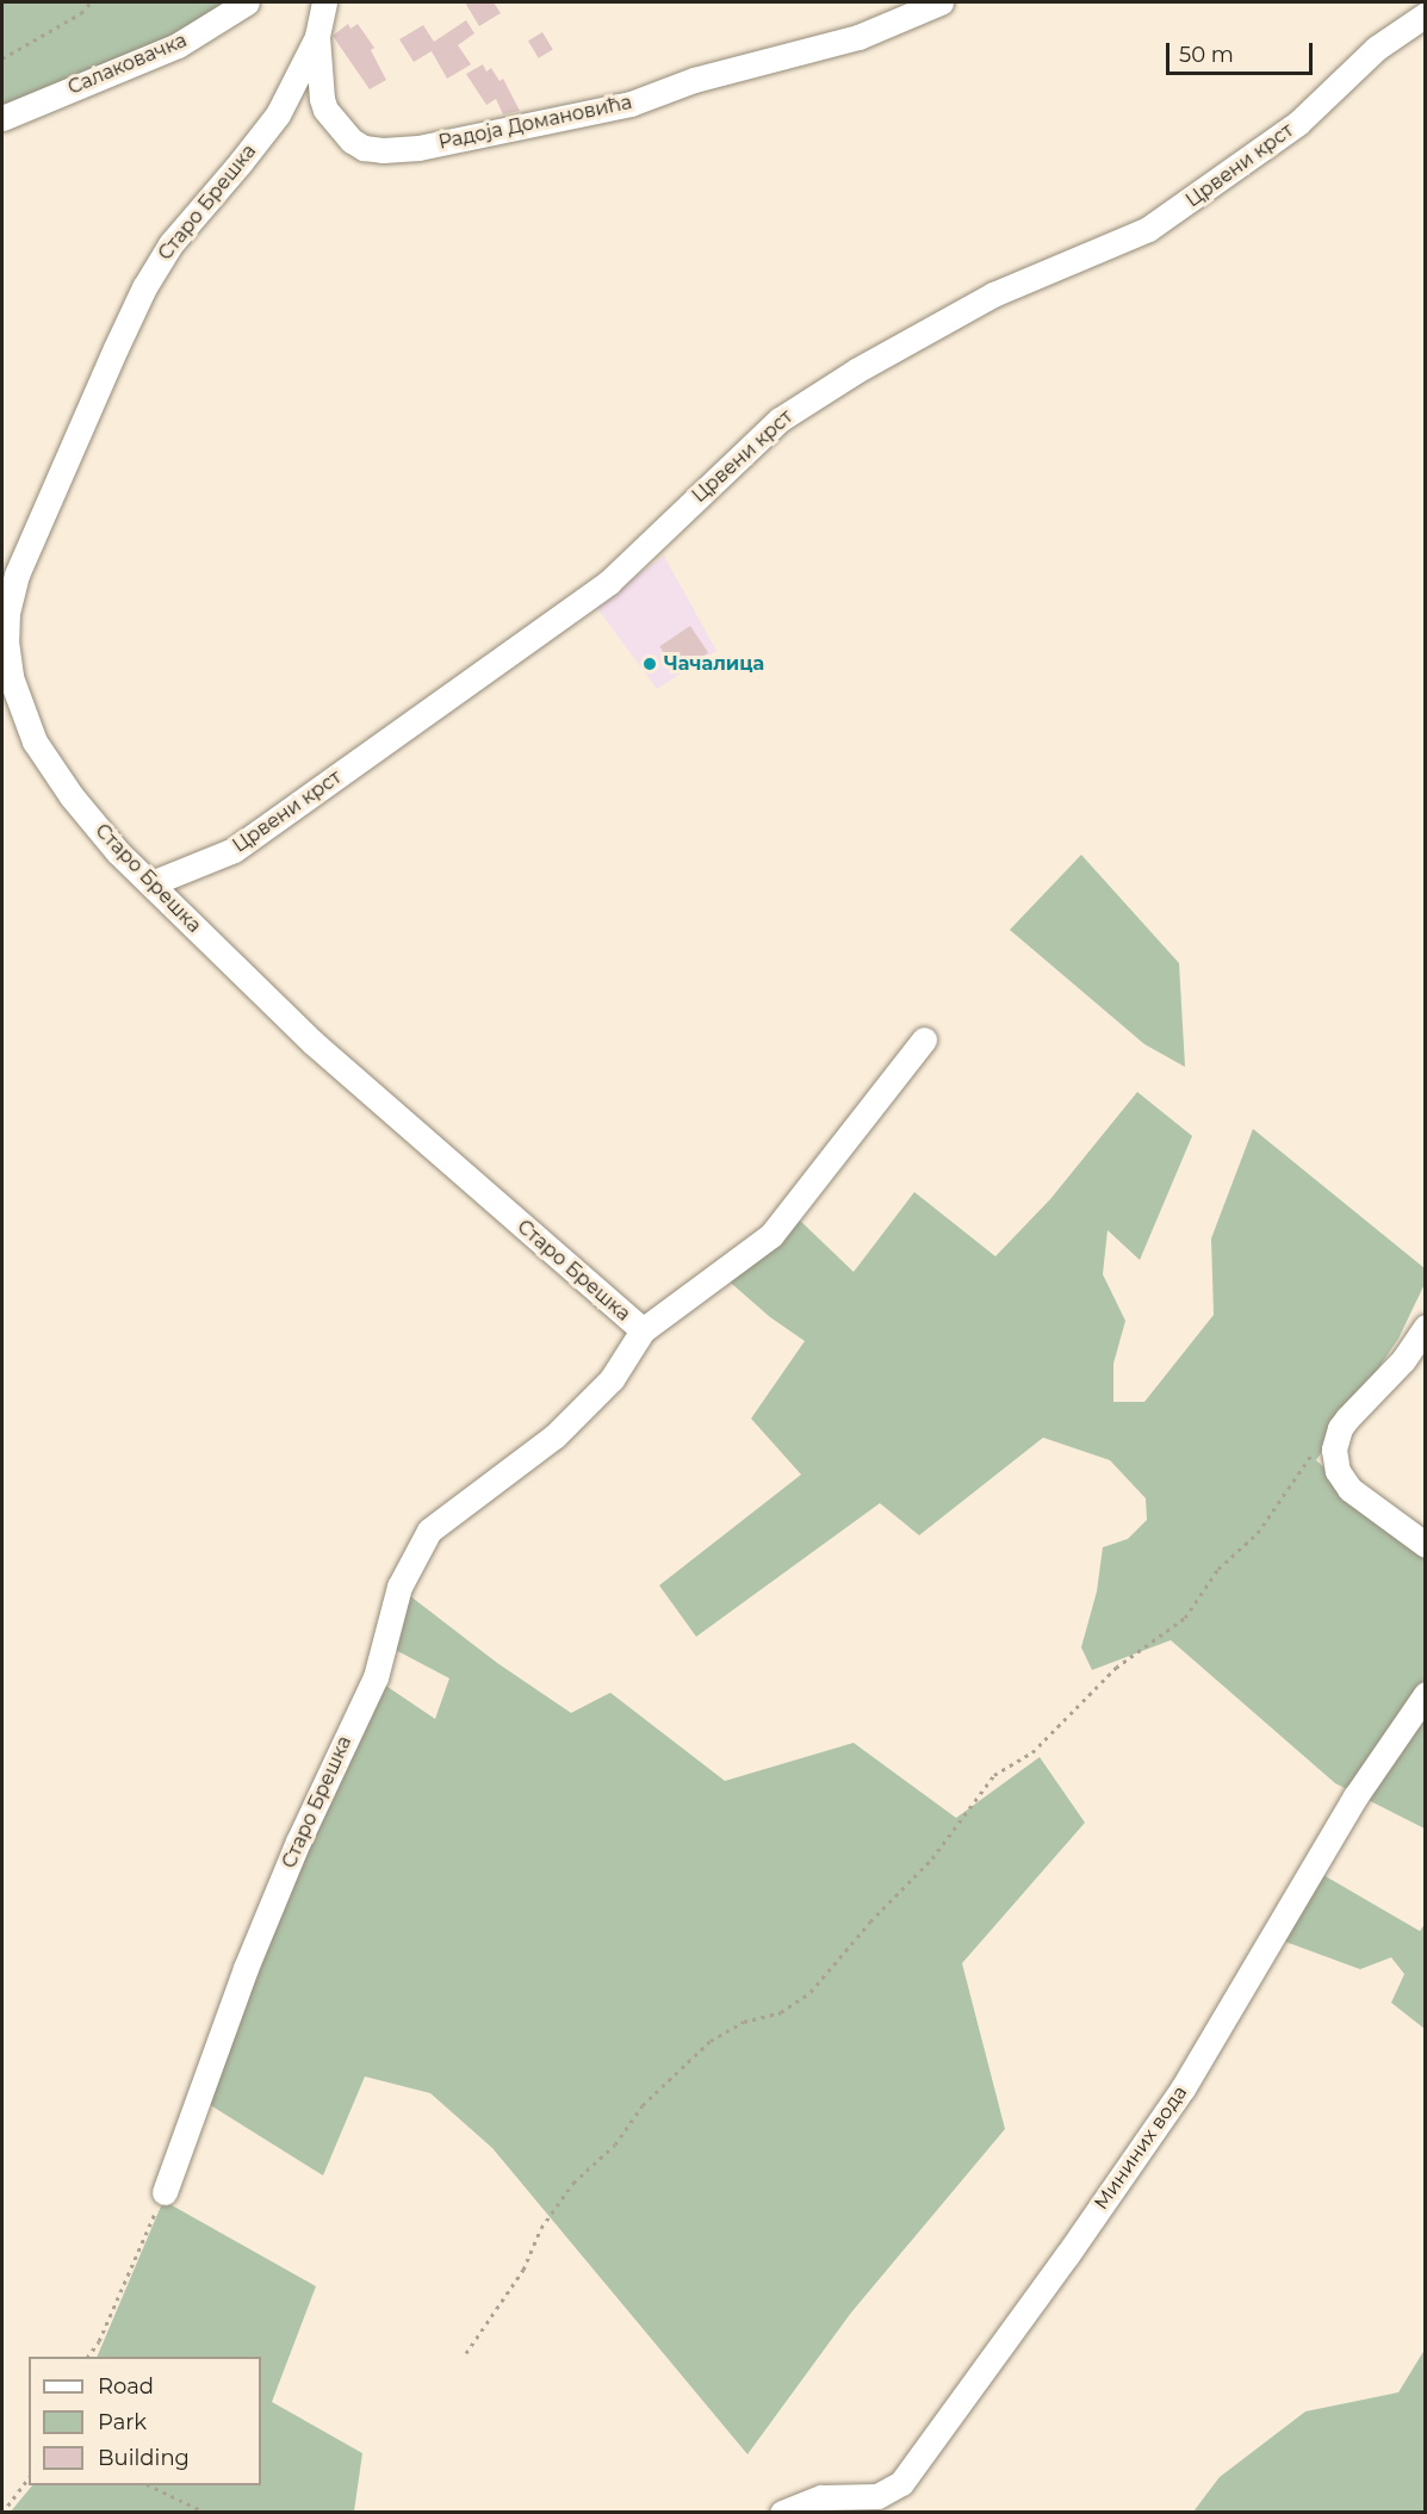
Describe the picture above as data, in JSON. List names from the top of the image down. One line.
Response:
{"streets":{"street":["Салаковачка","Радоја Домановића","Црвени крст","Старо Брешка","Мининих вода"]},"crossings":[["Радоја Домановића","Старо Брешка"],["Црвени крст","Старо Брешка"]],"places":["Чачалица"],"legend":["Road","Park","Building"],"scale_bar":"50 m"}
